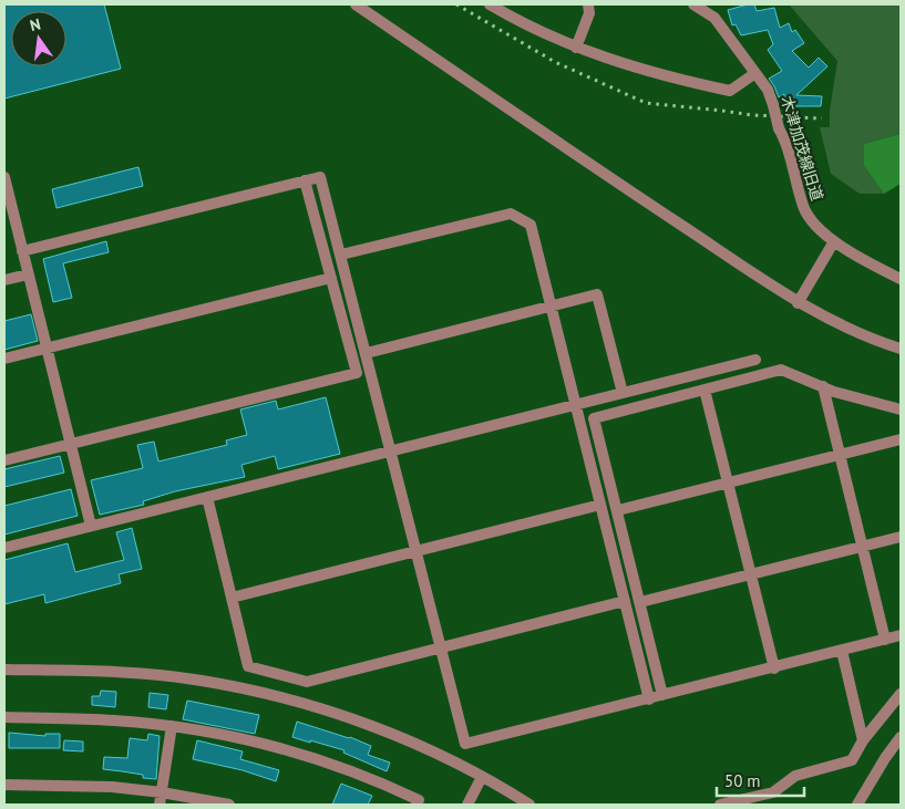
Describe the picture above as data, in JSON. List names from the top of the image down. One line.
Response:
{"streets":{"street":["木津加茂線旧道"]},"scale_bar":"50 m","north":"top"}
